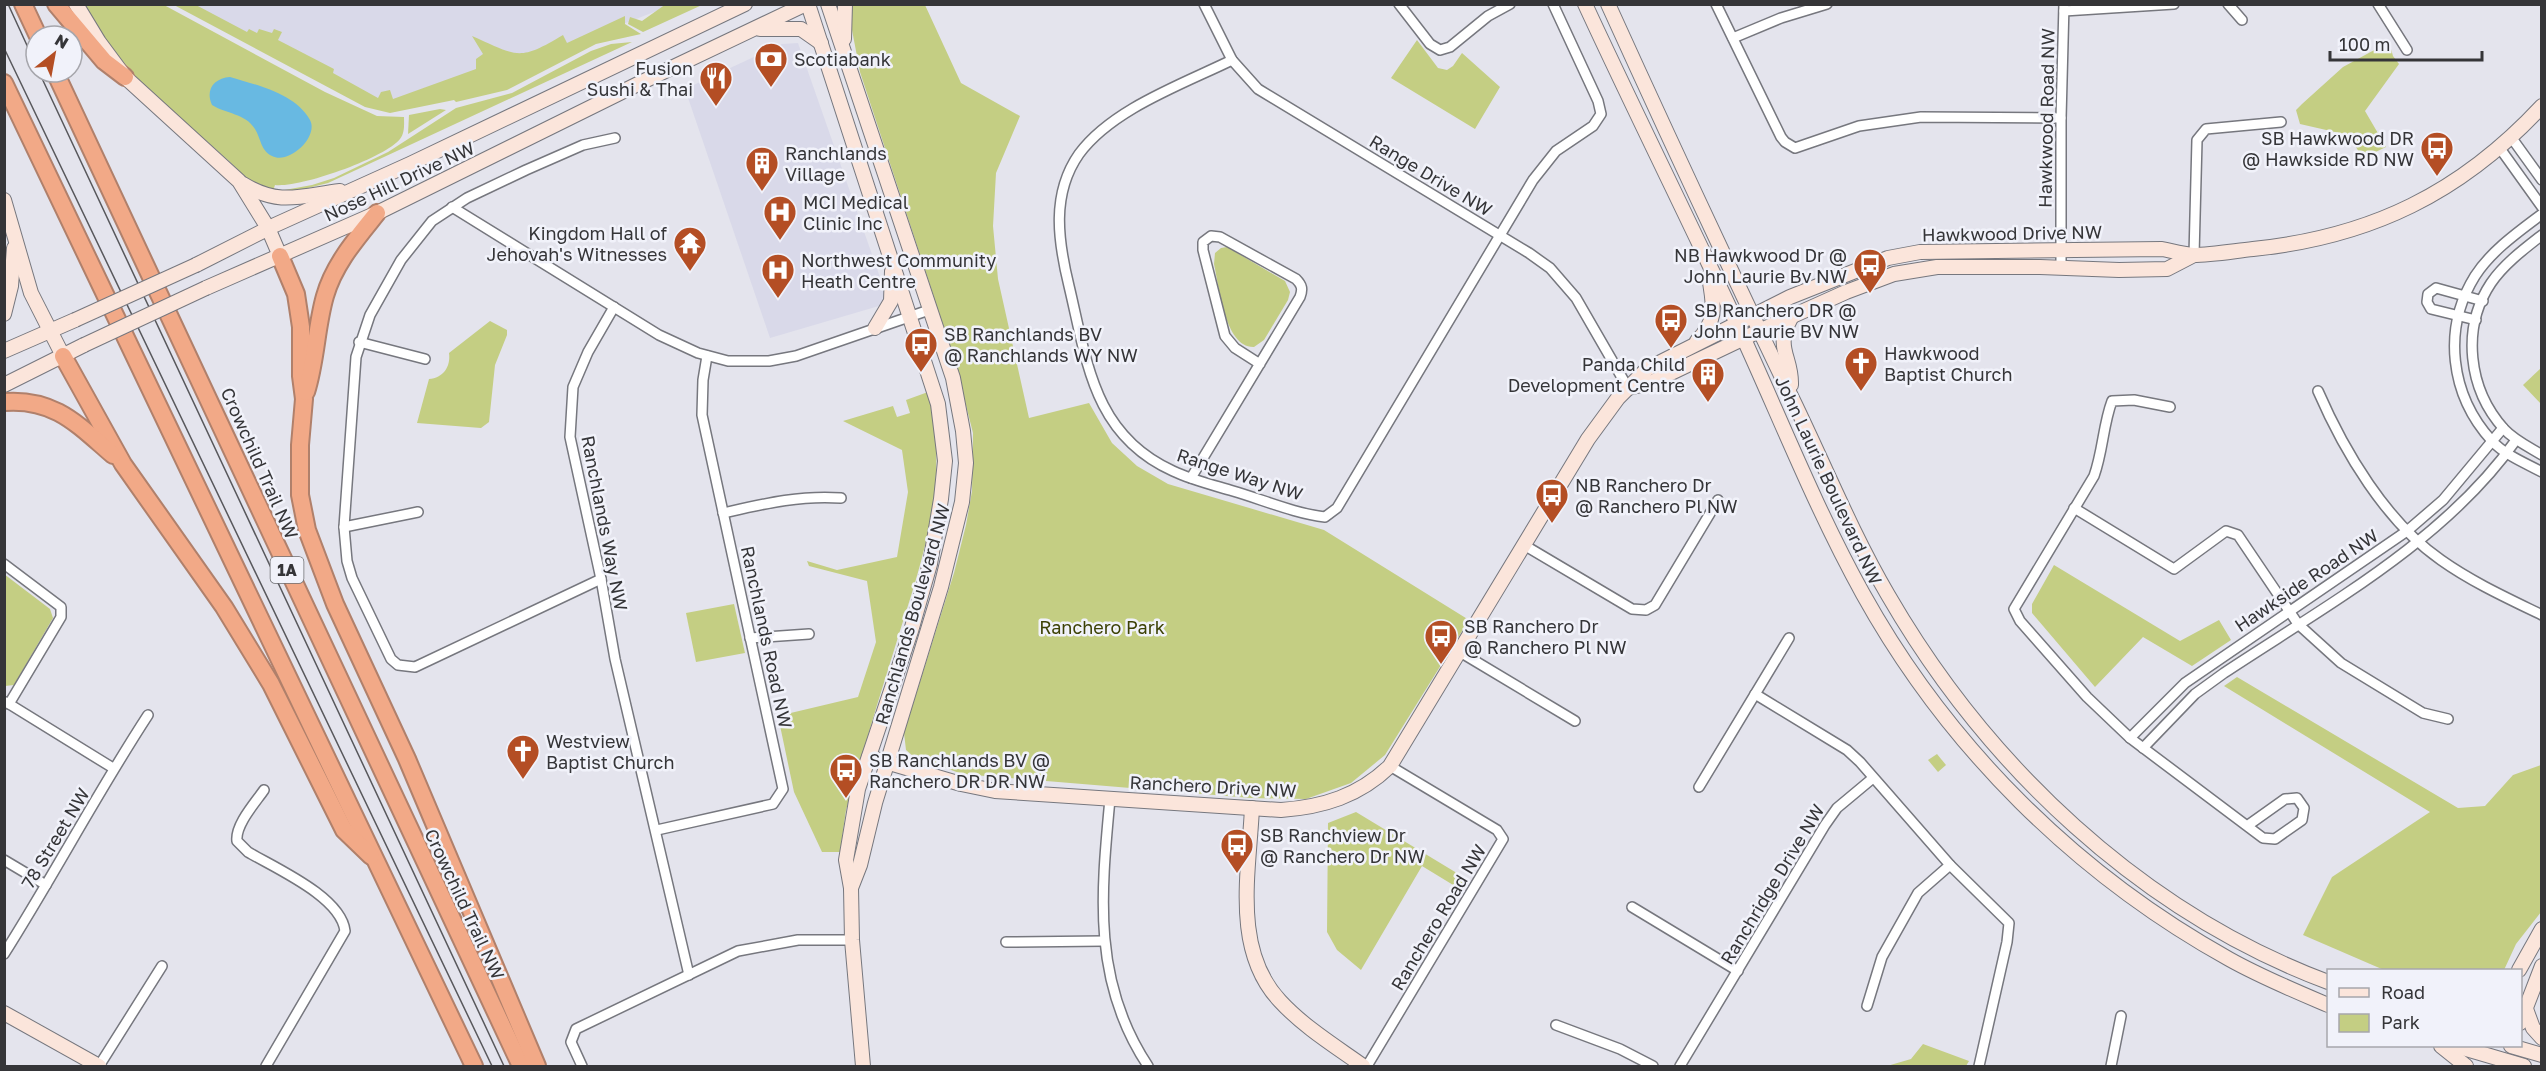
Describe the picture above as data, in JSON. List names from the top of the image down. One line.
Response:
{"streets":{"highway":["Crowchild Trail NW","1A"],"main road":["Nose Hill Drive NW","Hawkwood Drive NW","John Laurie Boulevard NW","Ranchlands Boulevard NW","Ranchero Drive NW"],"street":["Hawkwood Road NW","Range Drive NW","Range Way NW","Ranchlands Way NW","Hawkside Road NW","Ranchlands Road NW","78 Street NW","Ranchridge Drive NW","Ranchero Road NW"]},"crossings":[["Hawkwood Road NW","Hawkwood Drive NW"],["Range Drive NW","Range Way NW"],["Range Drive NW","Ranchero Drive NW"],["Nose Hill Drive NW","Ranchlands Boulevard NW"],["Hawkwood Drive NW","John Laurie Boulevard NW"],["Hawkwood Drive NW","Ranchero Drive NW"],["John Laurie Boulevard NW","Ranchero Drive NW"],["Ranchlands Way NW","Ranchlands Road NW"],["Ranchlands Boulevard NW","Ranchero Drive NW"],["Ranchero Drive NW","Ranchero Road NW"]],"parks":["Ranchero Park"],"places":{"bank":["Scotiabank"],"restaurant":["Fusion Sushi & Thai"],"bus stop":["SB Hawkwood DR @ Hawkside RD NW","NB Hawkwood Dr @ John Laurie Bv NW","SB Ranchero DR @ John Laurie BV NW","SB Ranchlands BV @ Ranchlands WY NW","NB Ranchero Dr @ Ranchero Pl NW","SB Ranchero Dr @ Ranchero Pl NW","SB Ranchlands BV @ Ranchero DR DR NW","SB Ranchview Dr @ Ranchero Dr NW"],"building":["Ranchlands Village","Panda Child Development Centre"],"hospital":["MCI Medical Clinic Inc","Northwest Community Heath Centre"],"temple":["Kingdom Hall of Jehovah's Witnesses"],"church":["Hawkwood Baptist Church","Westview Baptist Church"]},"legend":["Road","Park"],"scale_bar":"100 m","north":"top right"}
